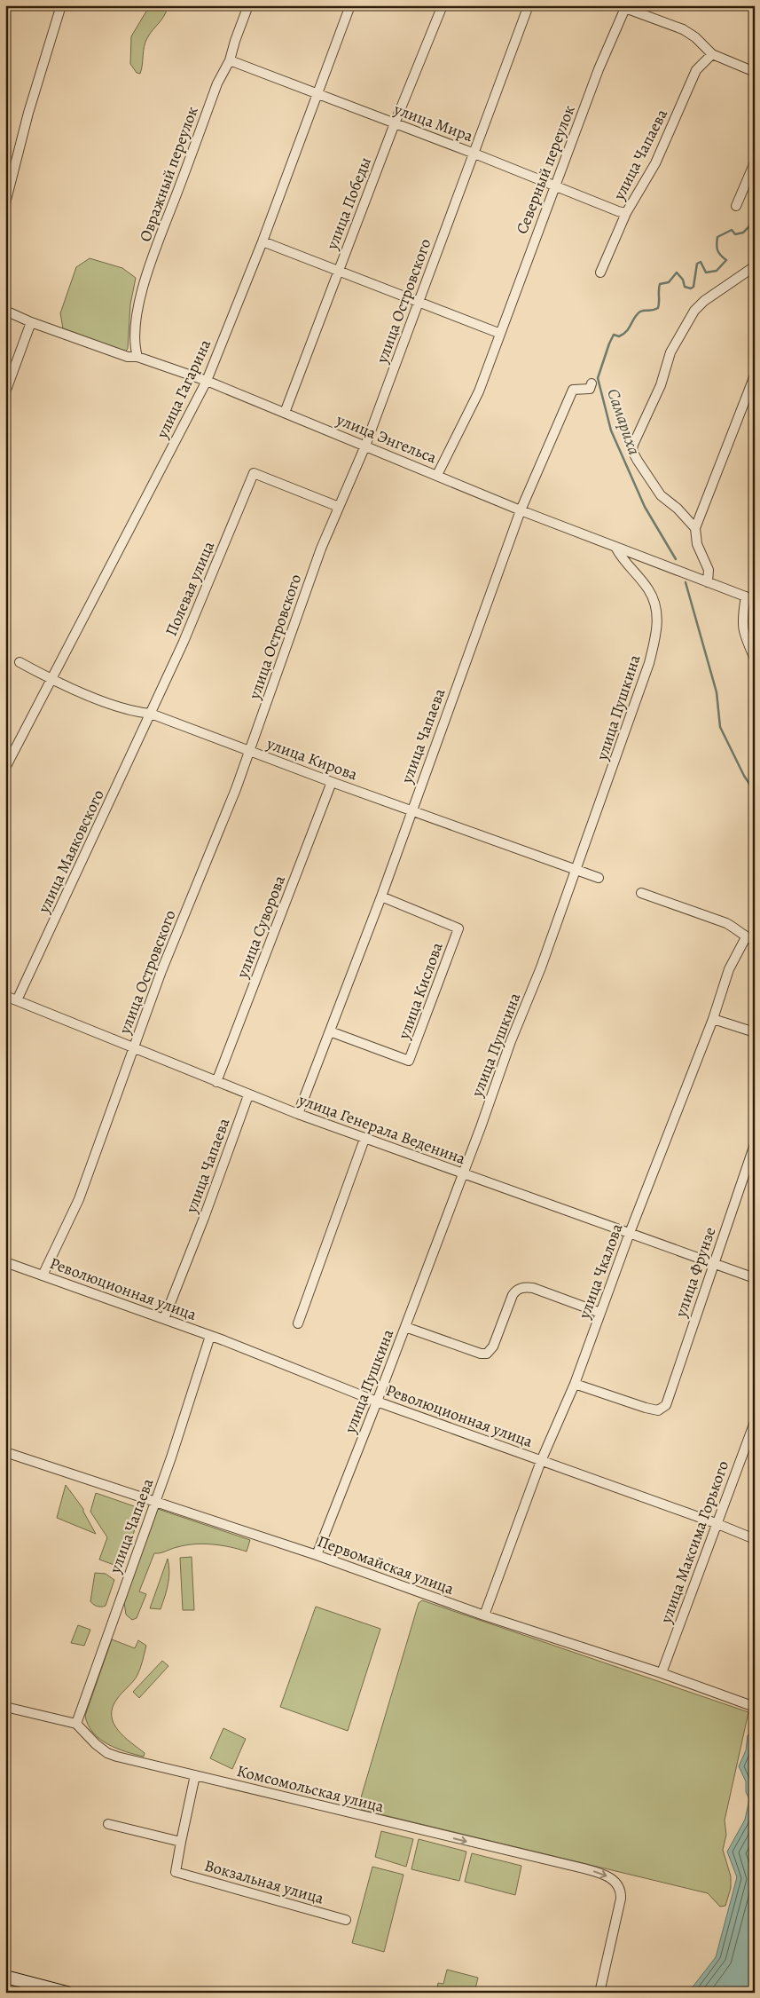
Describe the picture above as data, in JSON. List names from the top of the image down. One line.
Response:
{"streets":{"street":["улица Мира","улица Чапаева","Северный переулок","Овражный переулок","улица Победы","улица Островского","улица Гагарина","улица Энгельса","Полевая улица","улица Пушкина","улица Кирова","улица Маяковского","улица Суворова","улица Кислова","улица Генерала Веденина","улица Чкалова","улица Фрунзе","Революционная улица","улица Максима Горького","Первомайская улица","Комсомольская улица","Вокзальная улица"]},"crossings":[["улица Мира","улица Чапаева"],["улица Мира","Северный переулок"],["улица Мира","Овражный переулок"],["улица Мира","улица Победы"],["улица Мира","улица Островского"],["улица Мира","улица Гагарина"],["улица Чапаева","Северный переулок"],["улица Чапаева","улица Энгельса"],["улица Чапаева","улица Кирова"],["улица Чапаева","улица Кислова"],["улица Чапаева","улица Генерала Веденина"],["улица Чапаева","Революционная улица"],["улица Чапаева","Первомайская улица"],["улица Чапаева","Комсомольская улица"],["Северный переулок","улица Энгельса"],["Овражный переулок","улица Энгельса"],["улица Победы","улица Энгельса"],["улица Островского","улица Энгельса"],["улица Островского","Полевая улица"],["улица Островского","улица Кирова"],["улица Островского","улица Генерала Веденина"],["улица Островского","Революционная улица"],["улица Гагарина","улица Энгельса"],["улица Гагарина","улица Кирова"],["улица Энгельса","улица Пушкина"],["Полевая улица","улица Кирова"],["Полевая улица","улица Маяковского"],["улица Пушкина","улица Кирова"],["улица Пушкина","улица Генерала Веденина"],["улица Пушкина","Революционная улица"],["улица Пушкина","Первомайская улица"],["улица Кирова","улица Маяковского"],["улица Кирова","улица Суворова"],["улица Маяковского","улица Генерала Веденина"],["улица Суворова","улица Генерала Веденина"],["улица Генерала Веденина","улица Чкалова"],["улица Генерала Веденина","улица Фрунзе"],["улица Чкалова","улица Фрунзе"],["улица Чкалова","Революционная улица"],["улица Чкалова","Первомайская улица"],["Революционная улица","улица Максима Горького"],["улица Максима Горького","Первомайская улица"]],"one_way":["Комсомольская улица"],"water":["Самариха"]}
